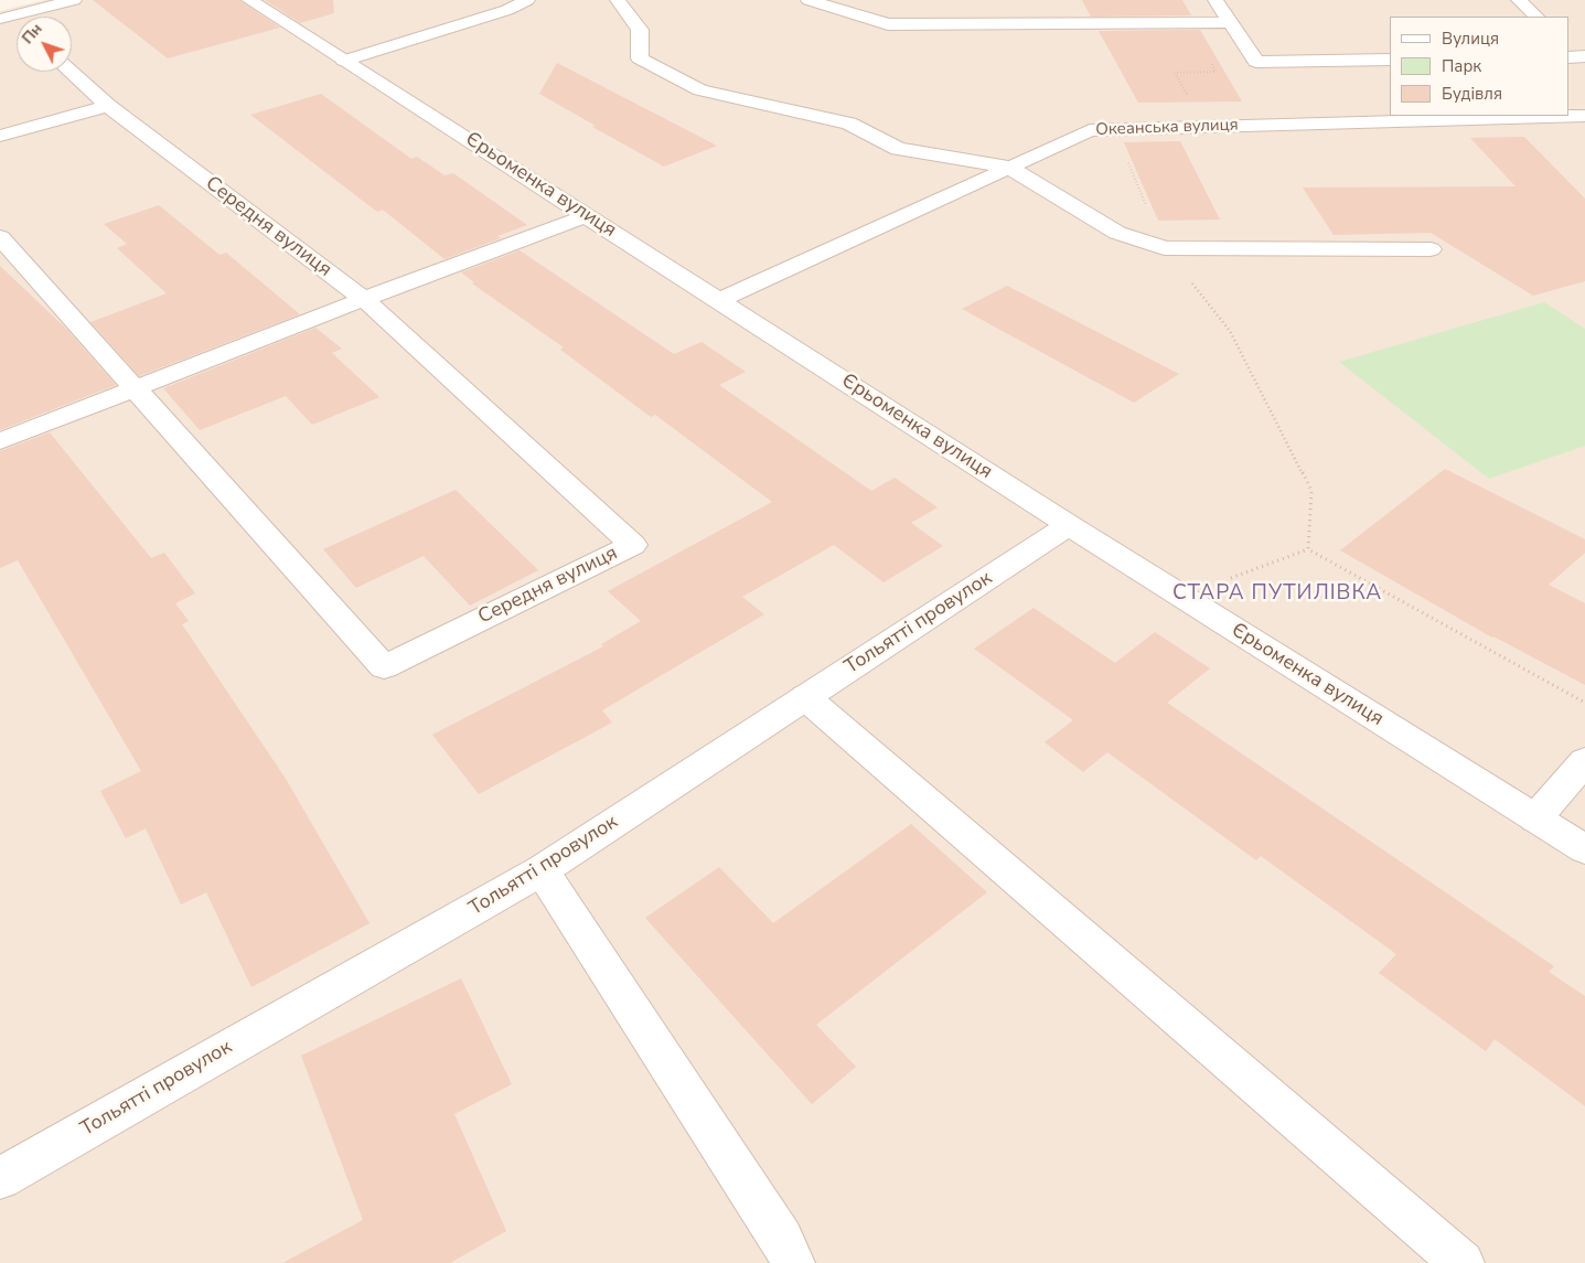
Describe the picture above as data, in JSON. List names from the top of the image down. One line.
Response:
{"streets":{"street":["Океанська вулиця","Єрьоменка вулиця","Середня вулиця","Тольятті провулок"]},"crossings":[["Океанська вулиця","Єрьоменка вулиця"],["Єрьоменка вулиця","Тольятті провулок"]],"districts":["СТАРА ПУТИЛІВКА"],"legend":["Вулиця","Парк","Будівля"],"north":"top left"}
